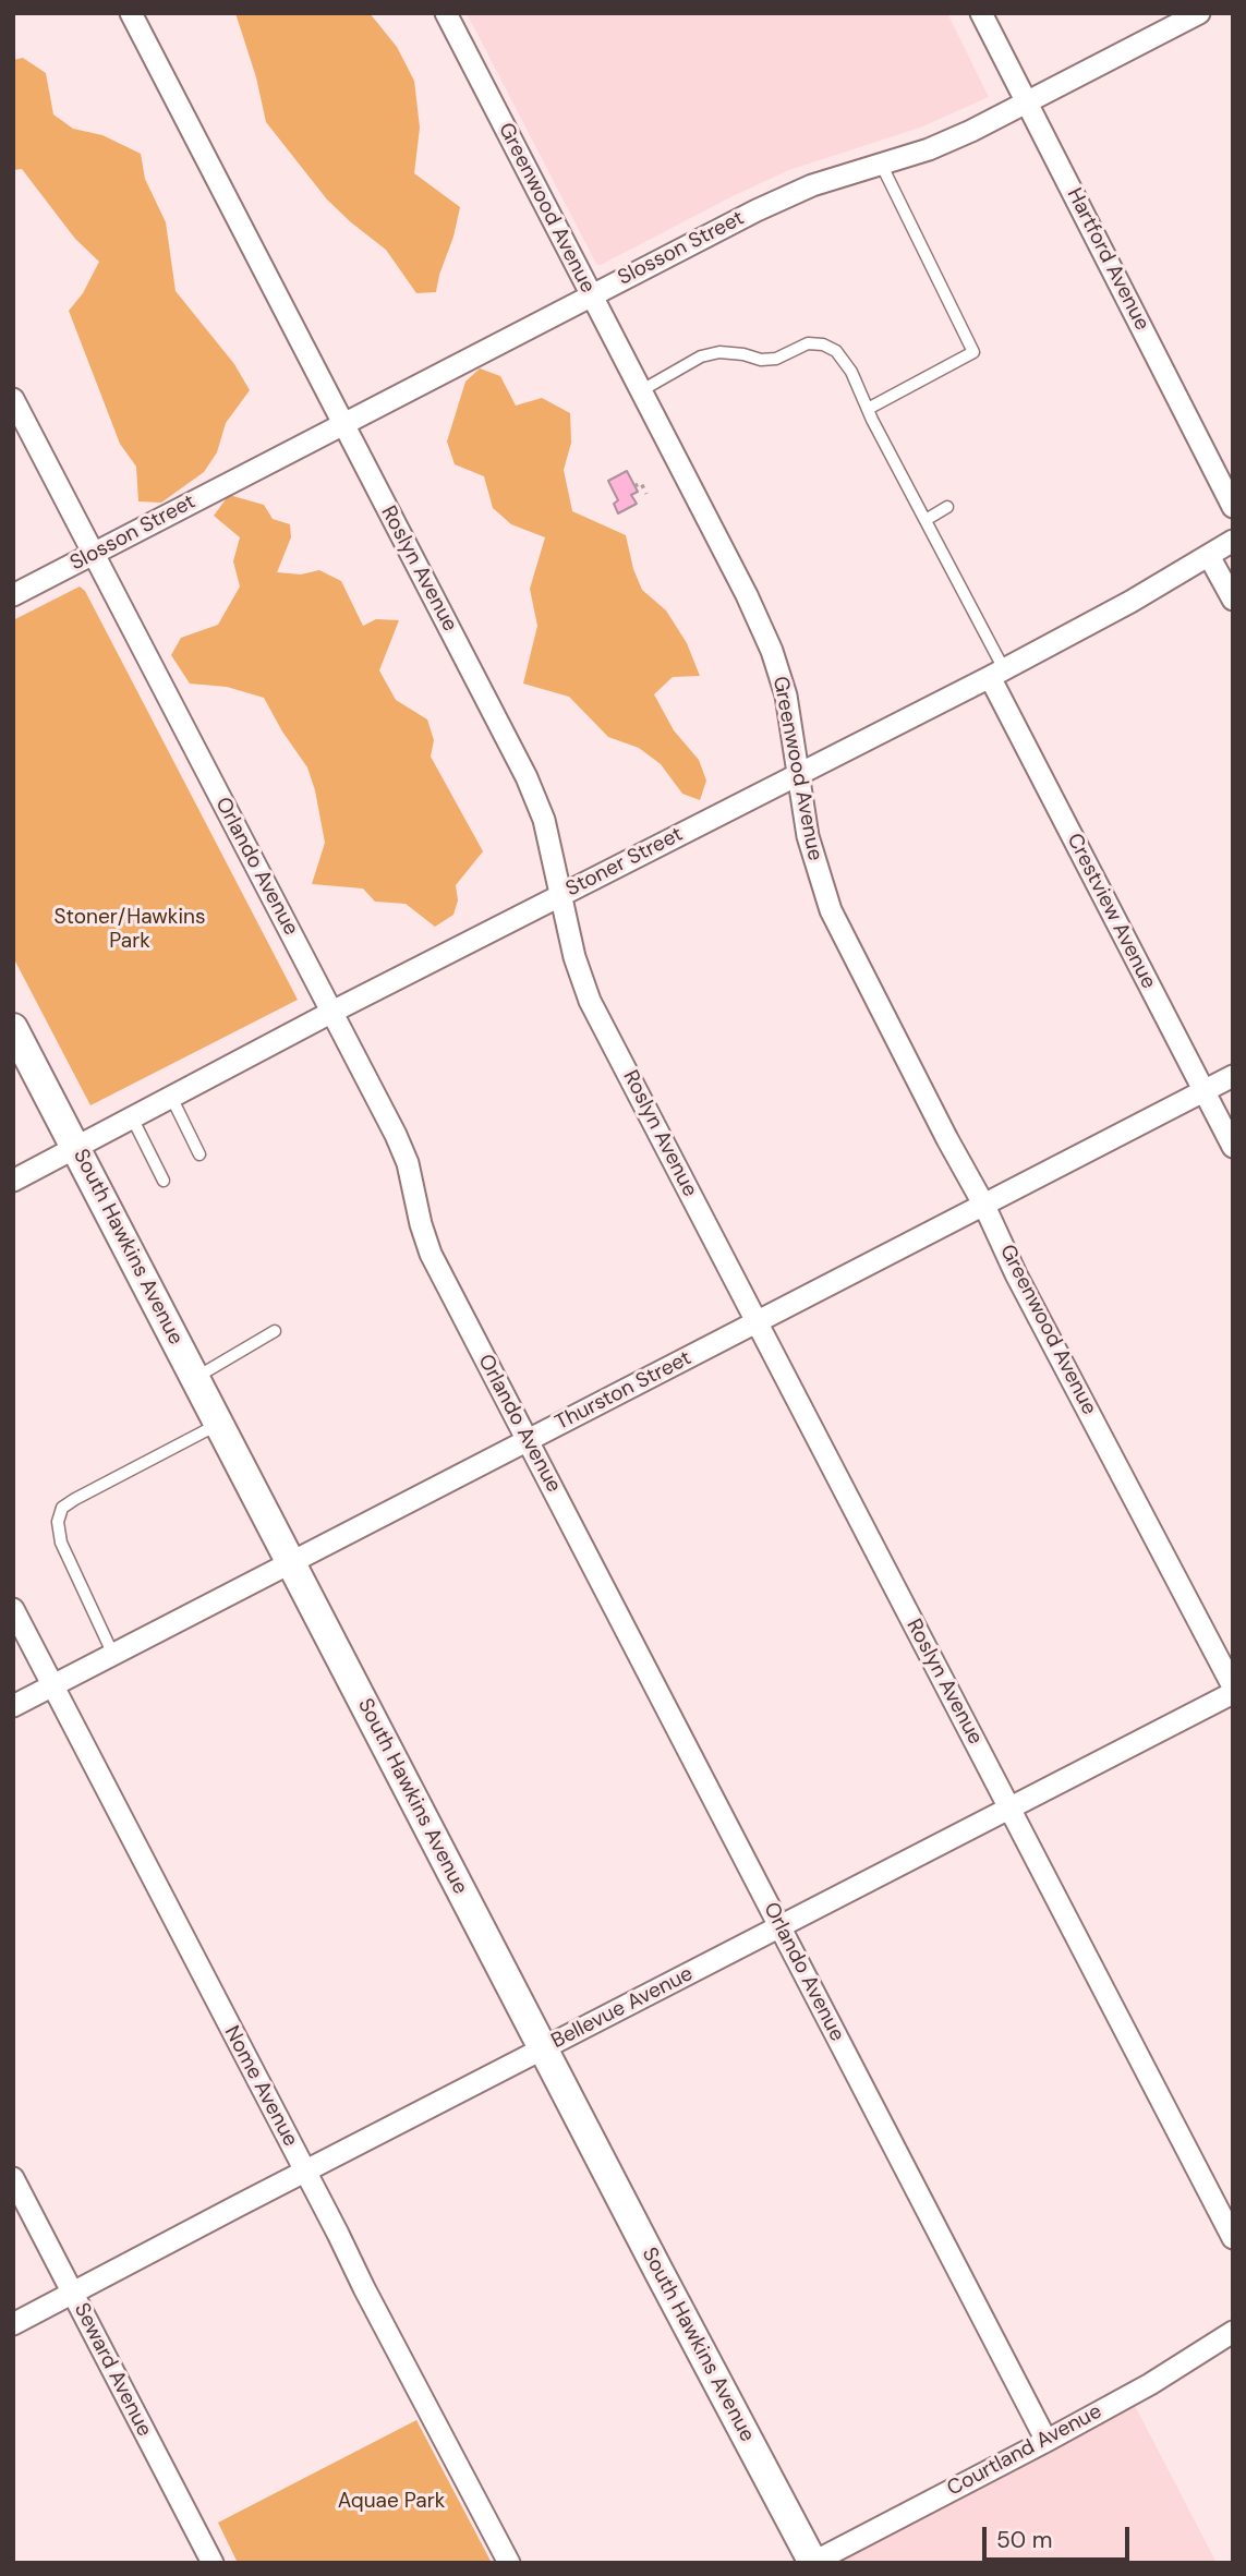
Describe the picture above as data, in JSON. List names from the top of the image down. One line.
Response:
{"streets":{"street":["Greenwood Avenue","Slosson Street","Hartford Avenue","Roslyn Avenue","Stoner Street","Orlando Avenue","Crestview Avenue","South Hawkins Avenue","Thurston Street","Bellevue Avenue","Nome Avenue","Seward Avenue","Courtland Avenue"]},"crossings":[["Greenwood Avenue","Slosson Street"],["Greenwood Avenue","Stoner Street"],["Greenwood Avenue","Thurston Street"],["Slosson Street","Hartford Avenue"],["Slosson Street","Roslyn Avenue"],["Slosson Street","Orlando Avenue"],["Roslyn Avenue","Stoner Street"],["Roslyn Avenue","Thurston Street"],["Roslyn Avenue","Bellevue Avenue"],["Stoner Street","Orlando Avenue"],["Stoner Street","Crestview Avenue"],["Stoner Street","South Hawkins Avenue"],["Orlando Avenue","Thurston Street"],["Orlando Avenue","Bellevue Avenue"],["Orlando Avenue","Courtland Avenue"],["Crestview Avenue","Thurston Street"],["South Hawkins Avenue","Thurston Street"],["South Hawkins Avenue","Bellevue Avenue"],["South Hawkins Avenue","Courtland Avenue"],["Thurston Street","Nome Avenue"],["Bellevue Avenue","Nome Avenue"],["Bellevue Avenue","Seward Avenue"]],"parks":["Stoner/Hawkins Park","Aquae Park"],"scale_bar":"50 m"}
